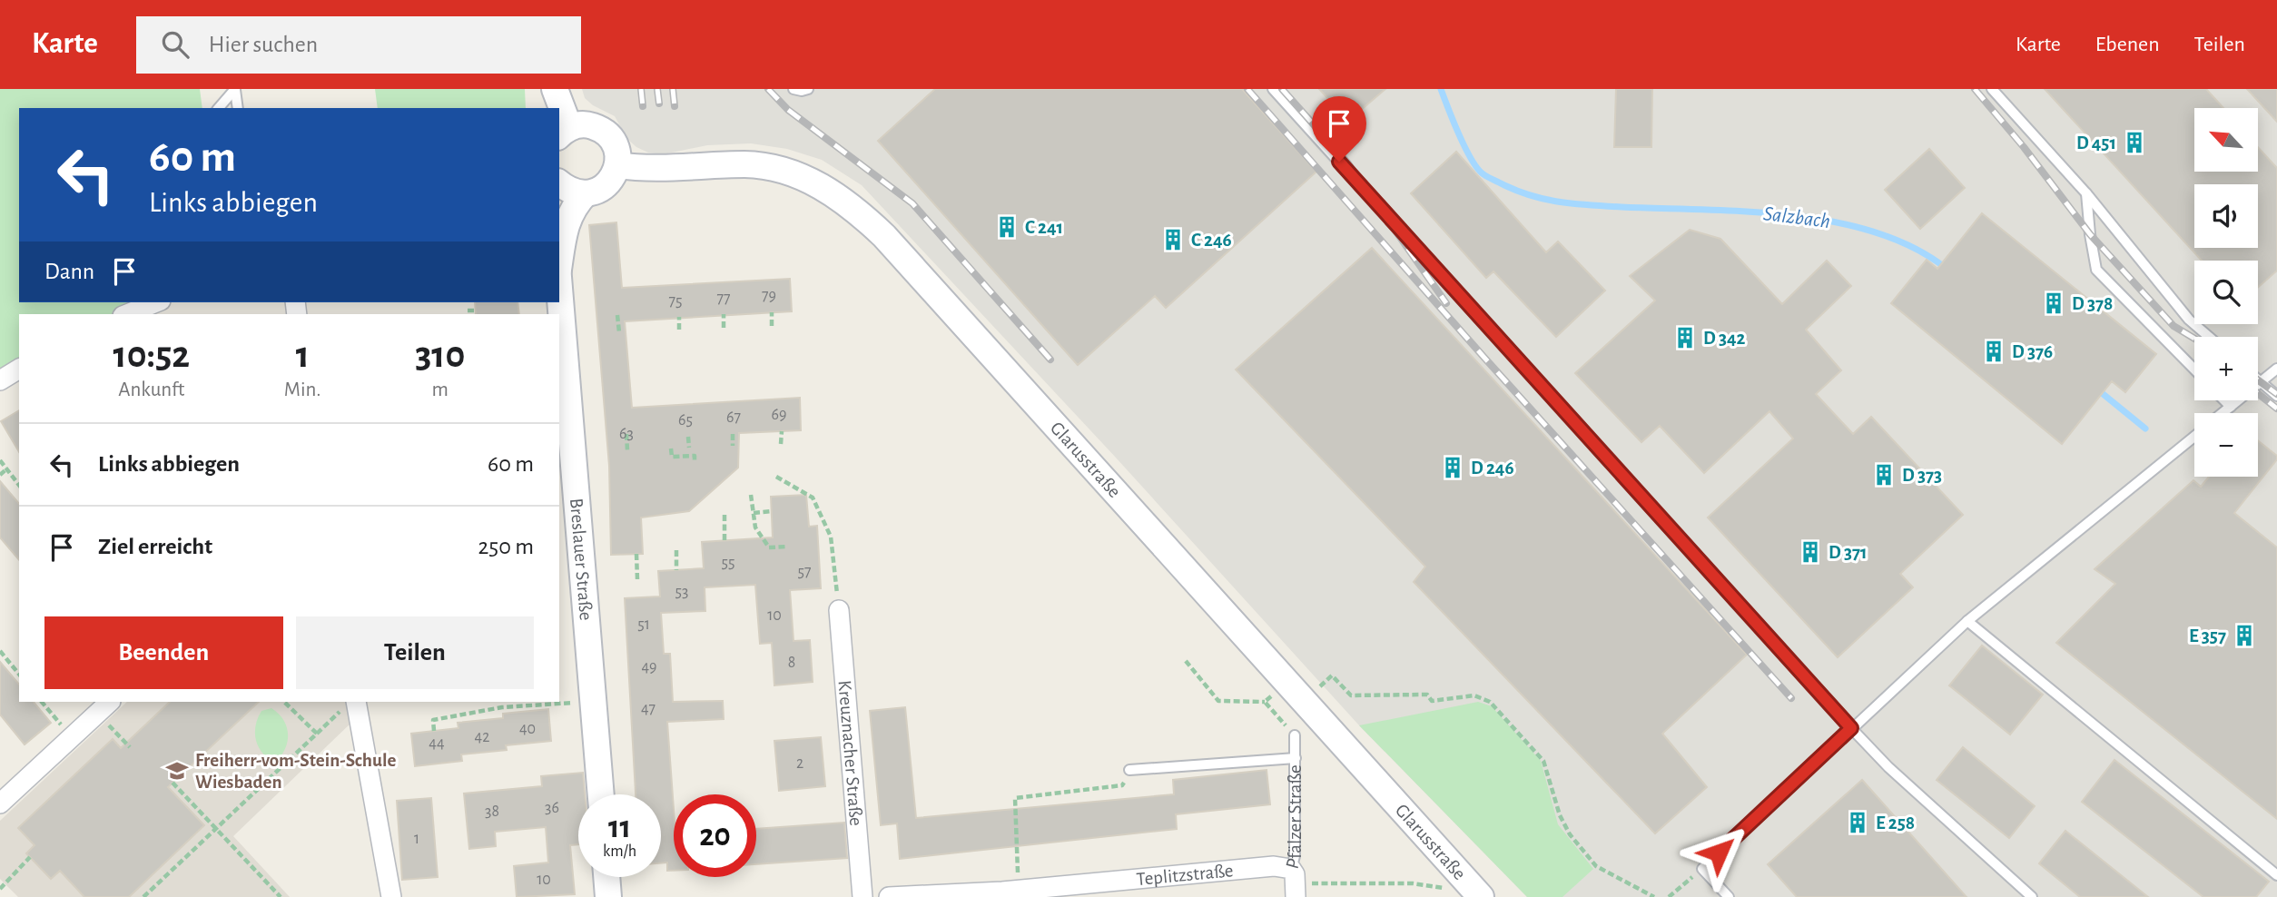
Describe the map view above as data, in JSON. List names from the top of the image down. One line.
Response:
{"streets":{"street":["Glarusstraße","Breslauer Straße","Kreuznacher Straße","Teplitzstraße"],"lane":["Pfälzer Straße"]},"crossings":[["Pfälzer Straße","Teplitzstraße"]],"water":["Salzbach"],"places":{"building":["D 451","C 241","C 246","D 378","D 342","D 376","D 246","D 373","D 371","E 357","E 258"],"school or university":["Freiherr-vom-Stein-Schule Wiesbaden"]},"house_numbers":["79","77","75","69","67","65","63","55","57","53","10","51","8","49","47","40","42","44","2","36","38","1","10"],"north":"top left","page":{"header":"Karte","search":"Hier suchen","nav":["Karte","Ebenen","Teilen"],"map_buttons":["+","−"],"turn":["60 m","Links abbiegen"],"then":"Dann","eta":["10:52","Ankunft","1","Min.","310","m"],"list":[{"name":"Links abbiegen","value":"60 m"},{"name":"Ziel erreicht","value":"250 m"}],"buttons":["Beenden","Teilen"],"speed":"11 km/h","limit":"20"}}
